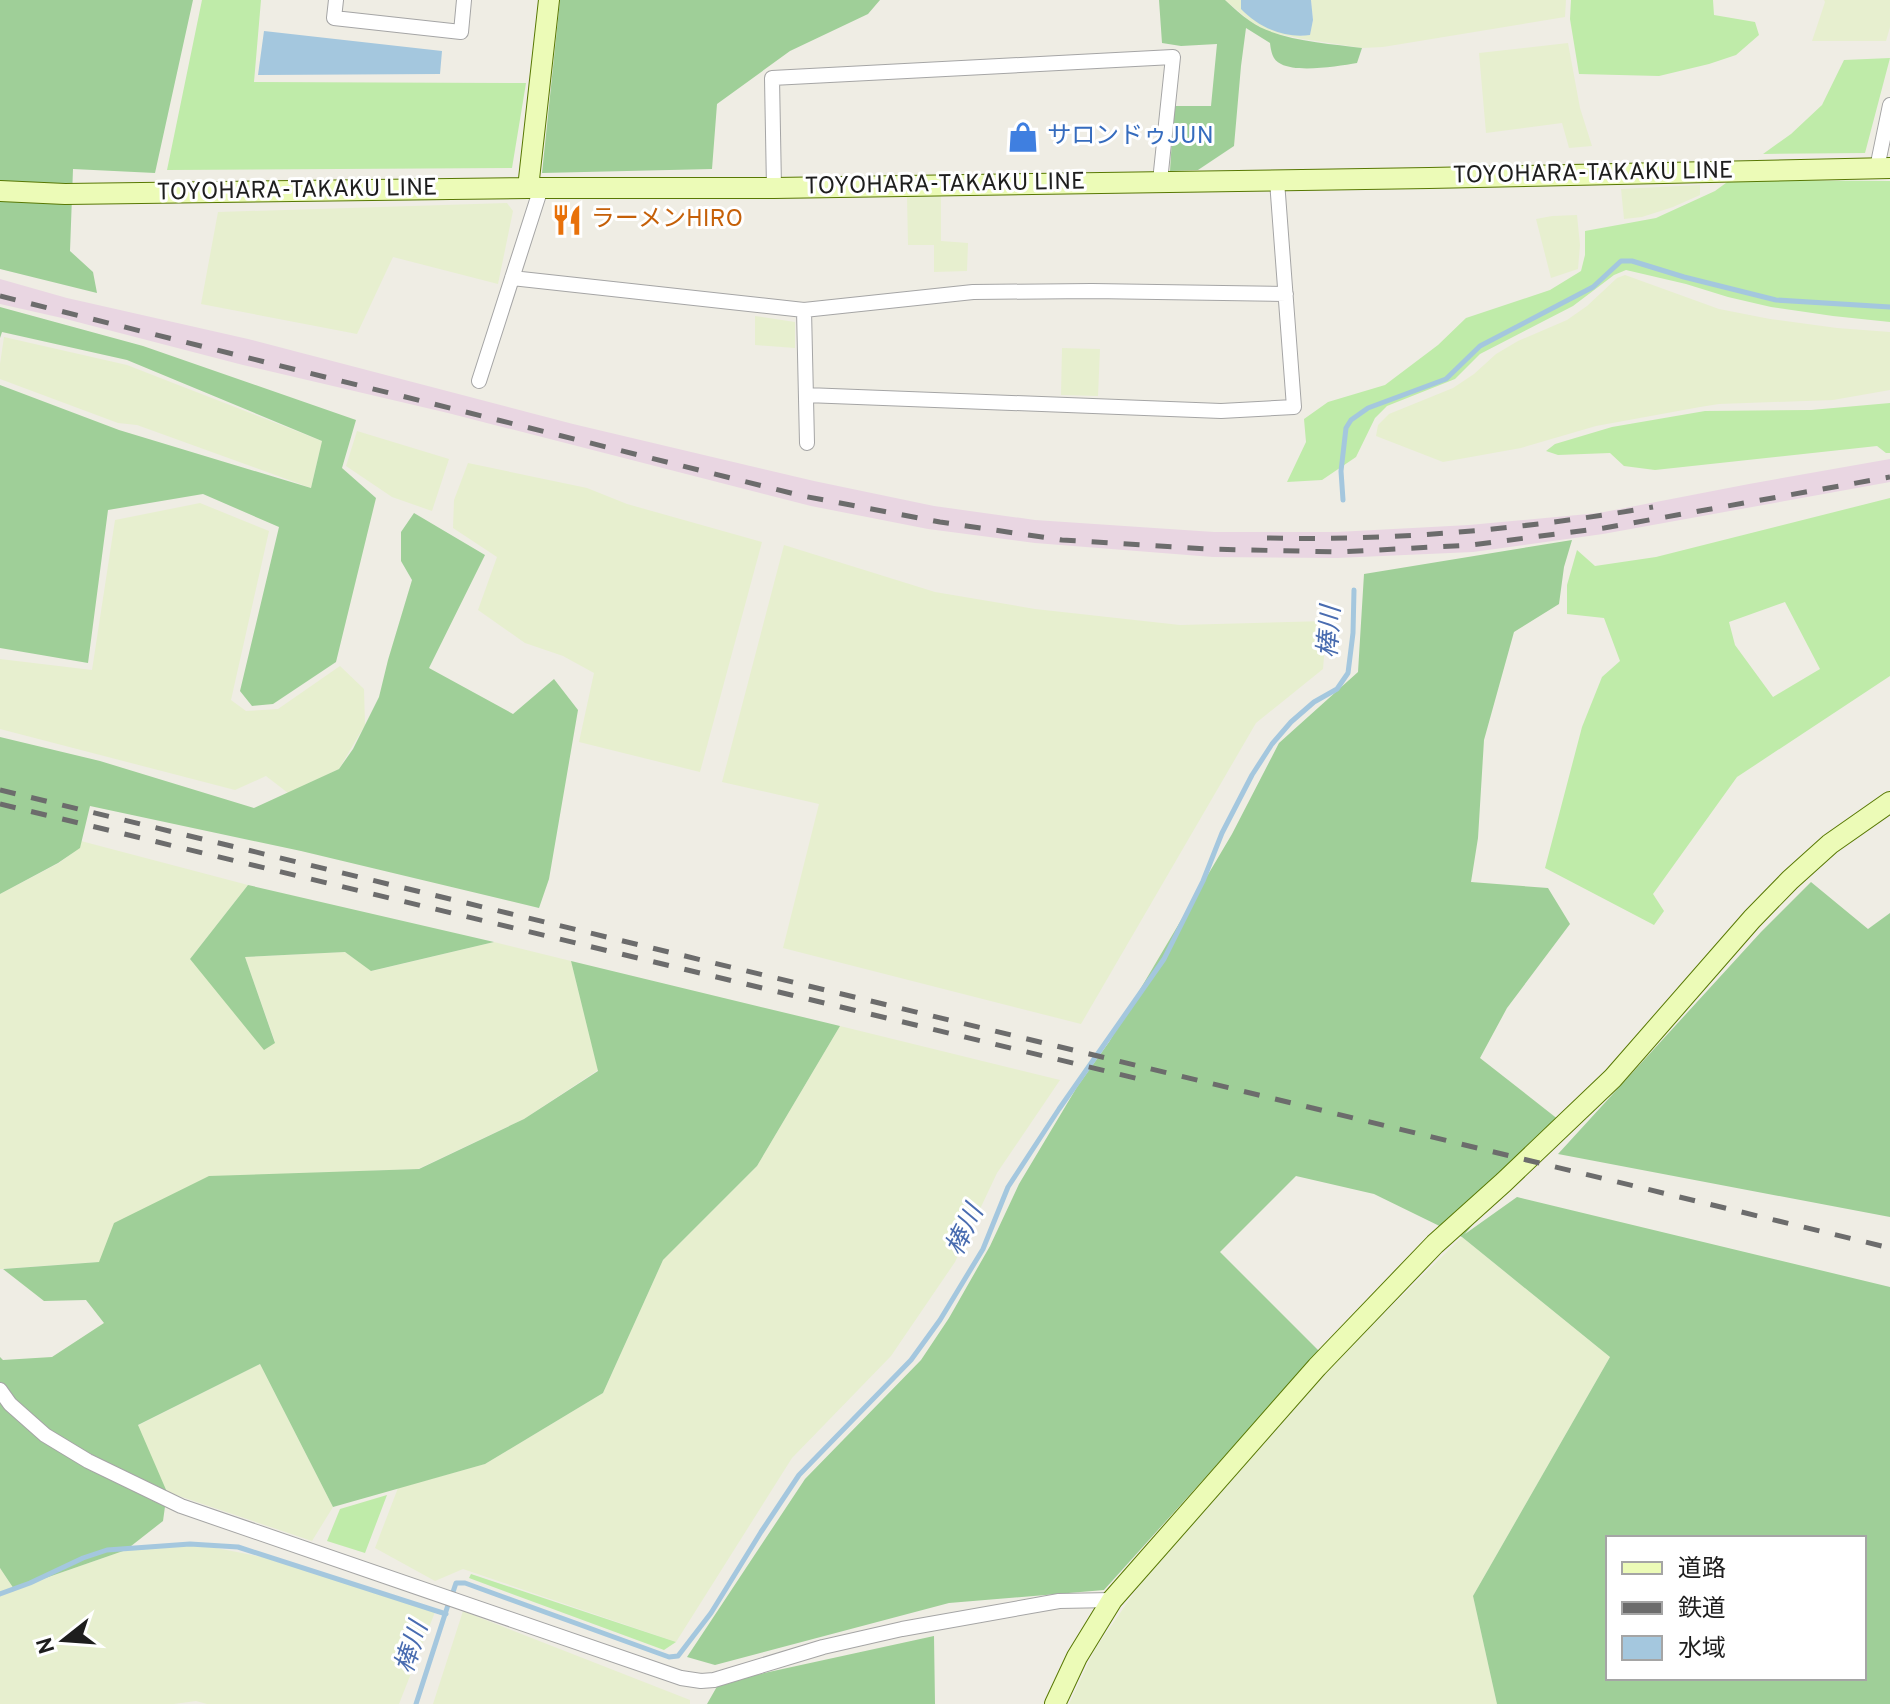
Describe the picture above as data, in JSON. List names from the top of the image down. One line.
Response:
{"streets":{"main road":["TOYOHARA-TAKAKU LINE"]},"water":["棒川"],"places":{"shop":["サロンドゥJUN"],"restaurant":["ラーメンHIRO"]},"legend":["道路","鉄道","水域"],"north":"left"}
